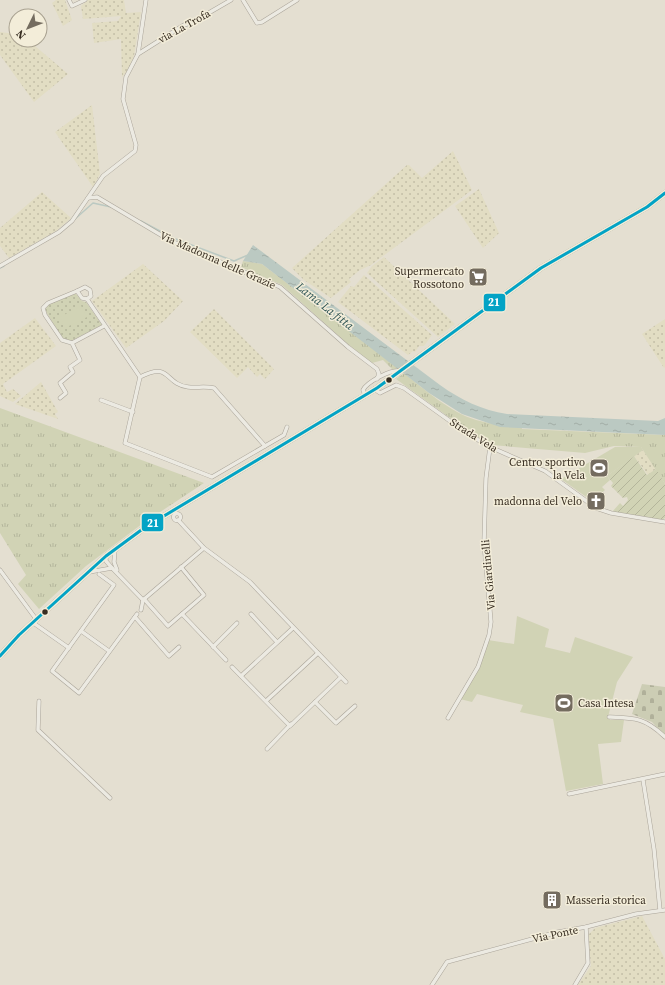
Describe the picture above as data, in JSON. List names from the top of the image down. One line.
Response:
{"streets":{"street":["via La Trofa","Via Madonna delle Grazie","Strada Vela","Via Giardinelli","Via Ponte"]},"crossings":[["Strada Vela","Via Giardinelli"]],"water":["Lama La fitta"],"places":{"supermarket":["Supermercato Rossotono"],"sports":["Centro sportivo la Vela","Casa Intesa"],"church":["madonna del Velo"],"building":["Masseria storica"]},"lines":["transit line 21"],"north":"bottom left"}
